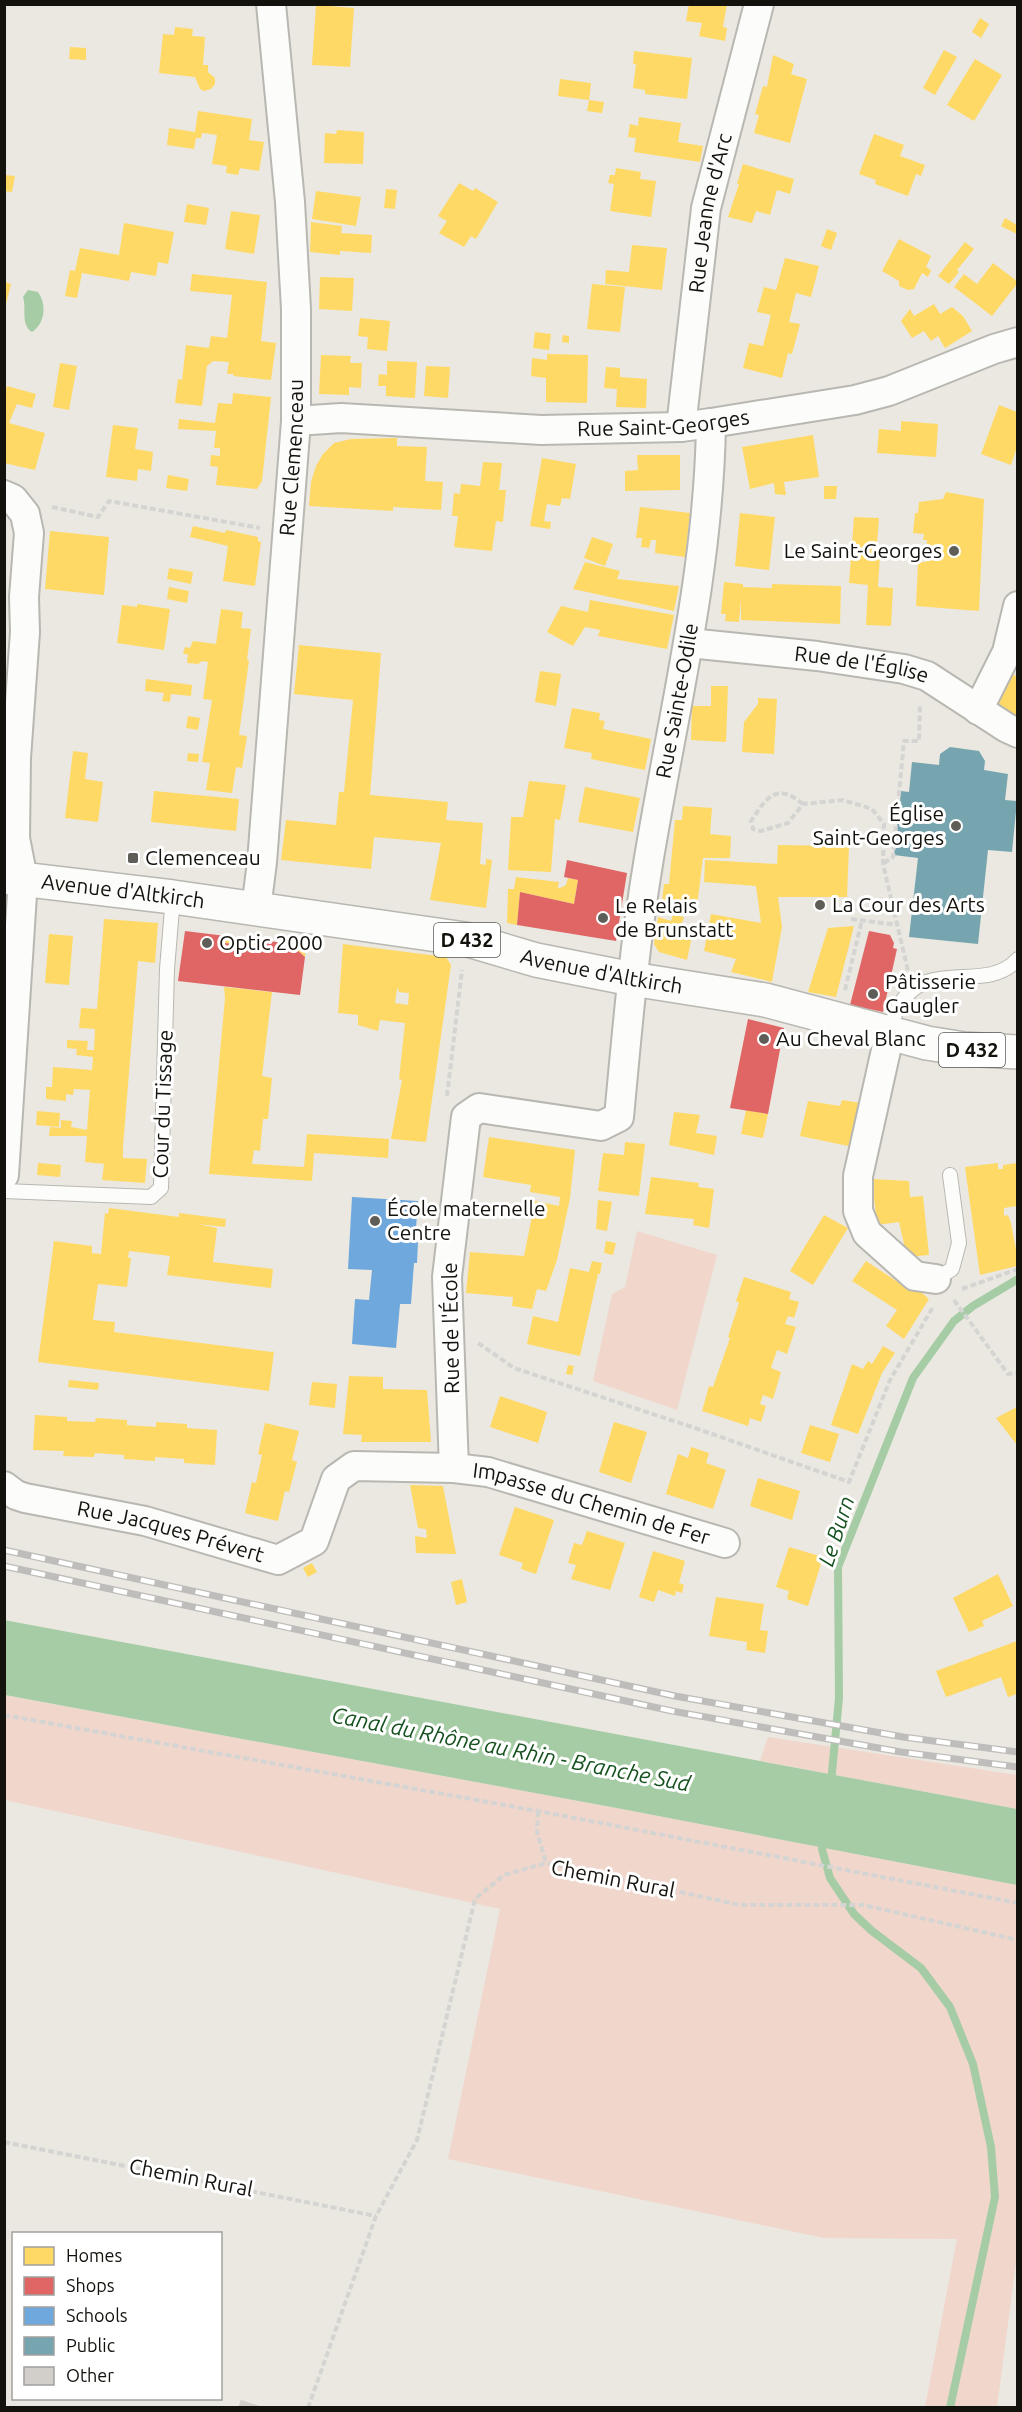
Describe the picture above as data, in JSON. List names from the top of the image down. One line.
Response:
{"streets":{"main road":["Avenue d'Altkirch","D 432"],"street":["Rue Jeanne d'Arc","Rue Saint-Georges","Rue Clemenceau","Rue de l'Église","Rue Sainte-Odile","Rue de l'École","Impasse du Chemin de Fer","Rue Jacques Prévert"],"lane":["Cour du Tissage"],"path":["Chemin Rural"]},"crossings":[["Rue Jeanne d'Arc","Rue Saint-Georges"],["Rue Saint-Georges","Rue Clemenceau"],["Rue Saint-Georges","Rue Sainte-Odile"],["Rue Clemenceau","Avenue d'Altkirch"],["Rue de l'Église","Rue Sainte-Odile"],["Rue Sainte-Odile","Avenue d'Altkirch"],["Rue Sainte-Odile","Rue de l'École"],["Avenue d'Altkirch","Cour du Tissage"],["Rue de l'École","Impasse du Chemin de Fer"],["Rue de l'École","Rue Jacques Prévert"],["Impasse du Chemin de Fer","Rue Jacques Prévert"]],"water":["Le Burn","Canal du Rhône au Rhin - Branche Sud"],"places":{"other":["Le Saint-Georges","Église Saint-Georges","La Cour des Arts","Le Relais de Brunstatt","Optic 2000","Pâtisserie Gaugler","Au Cheval Blanc","École maternelle Centre"],"transit":["Clemenceau"]},"legend":["Homes","Shops","Schools","Public","Other"]}
